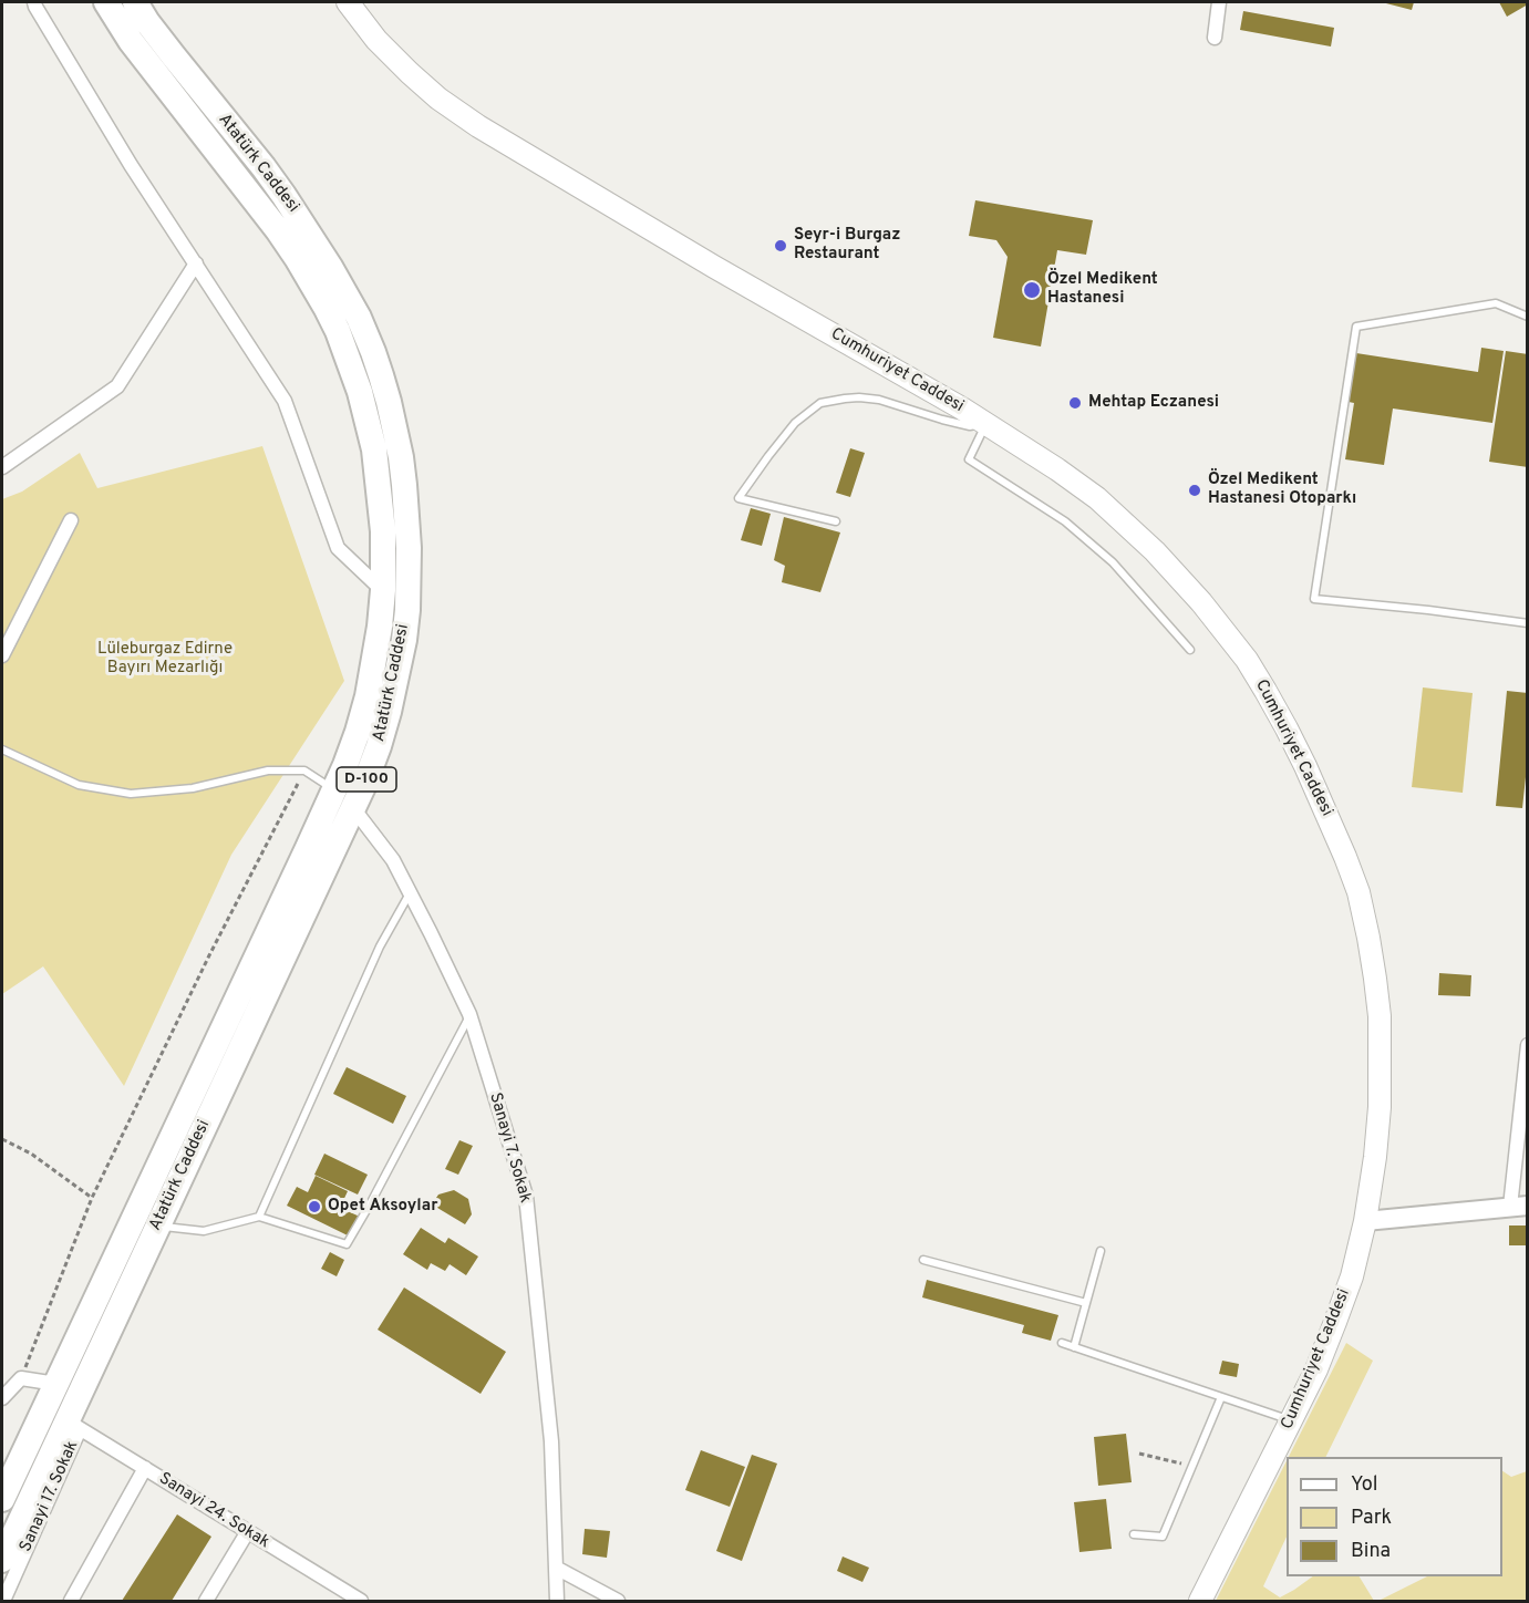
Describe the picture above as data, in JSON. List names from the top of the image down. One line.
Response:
{"streets":{"highway":["Atatürk Caddesi","D-100"],"main road":["Cumhuriyet Caddesi"],"street":["Sanayi 7. Sokak","Sanayi 17. Sokak","Sanayi 24. Sokak"]},"crossings":[["Atatürk Caddesi","Sanayi 7. Sokak"],["Atatürk Caddesi","Sanayi 17. Sokak"],["Atatürk Caddesi","Sanayi 24. Sokak"],["Sanayi 17. Sokak","Sanayi 24. Sokak"]],"parks":["Lüleburgaz Edirne Bayırı Mezarlığı"],"places":["Seyr-i Burgaz Restaurant","Özel Medikent Hastanesi","Mehtap Eczanesi","Özel Medikent Hastanesi Otoparkı","Opet Aksoylar"],"legend":["Yol","Park","Bina"]}
